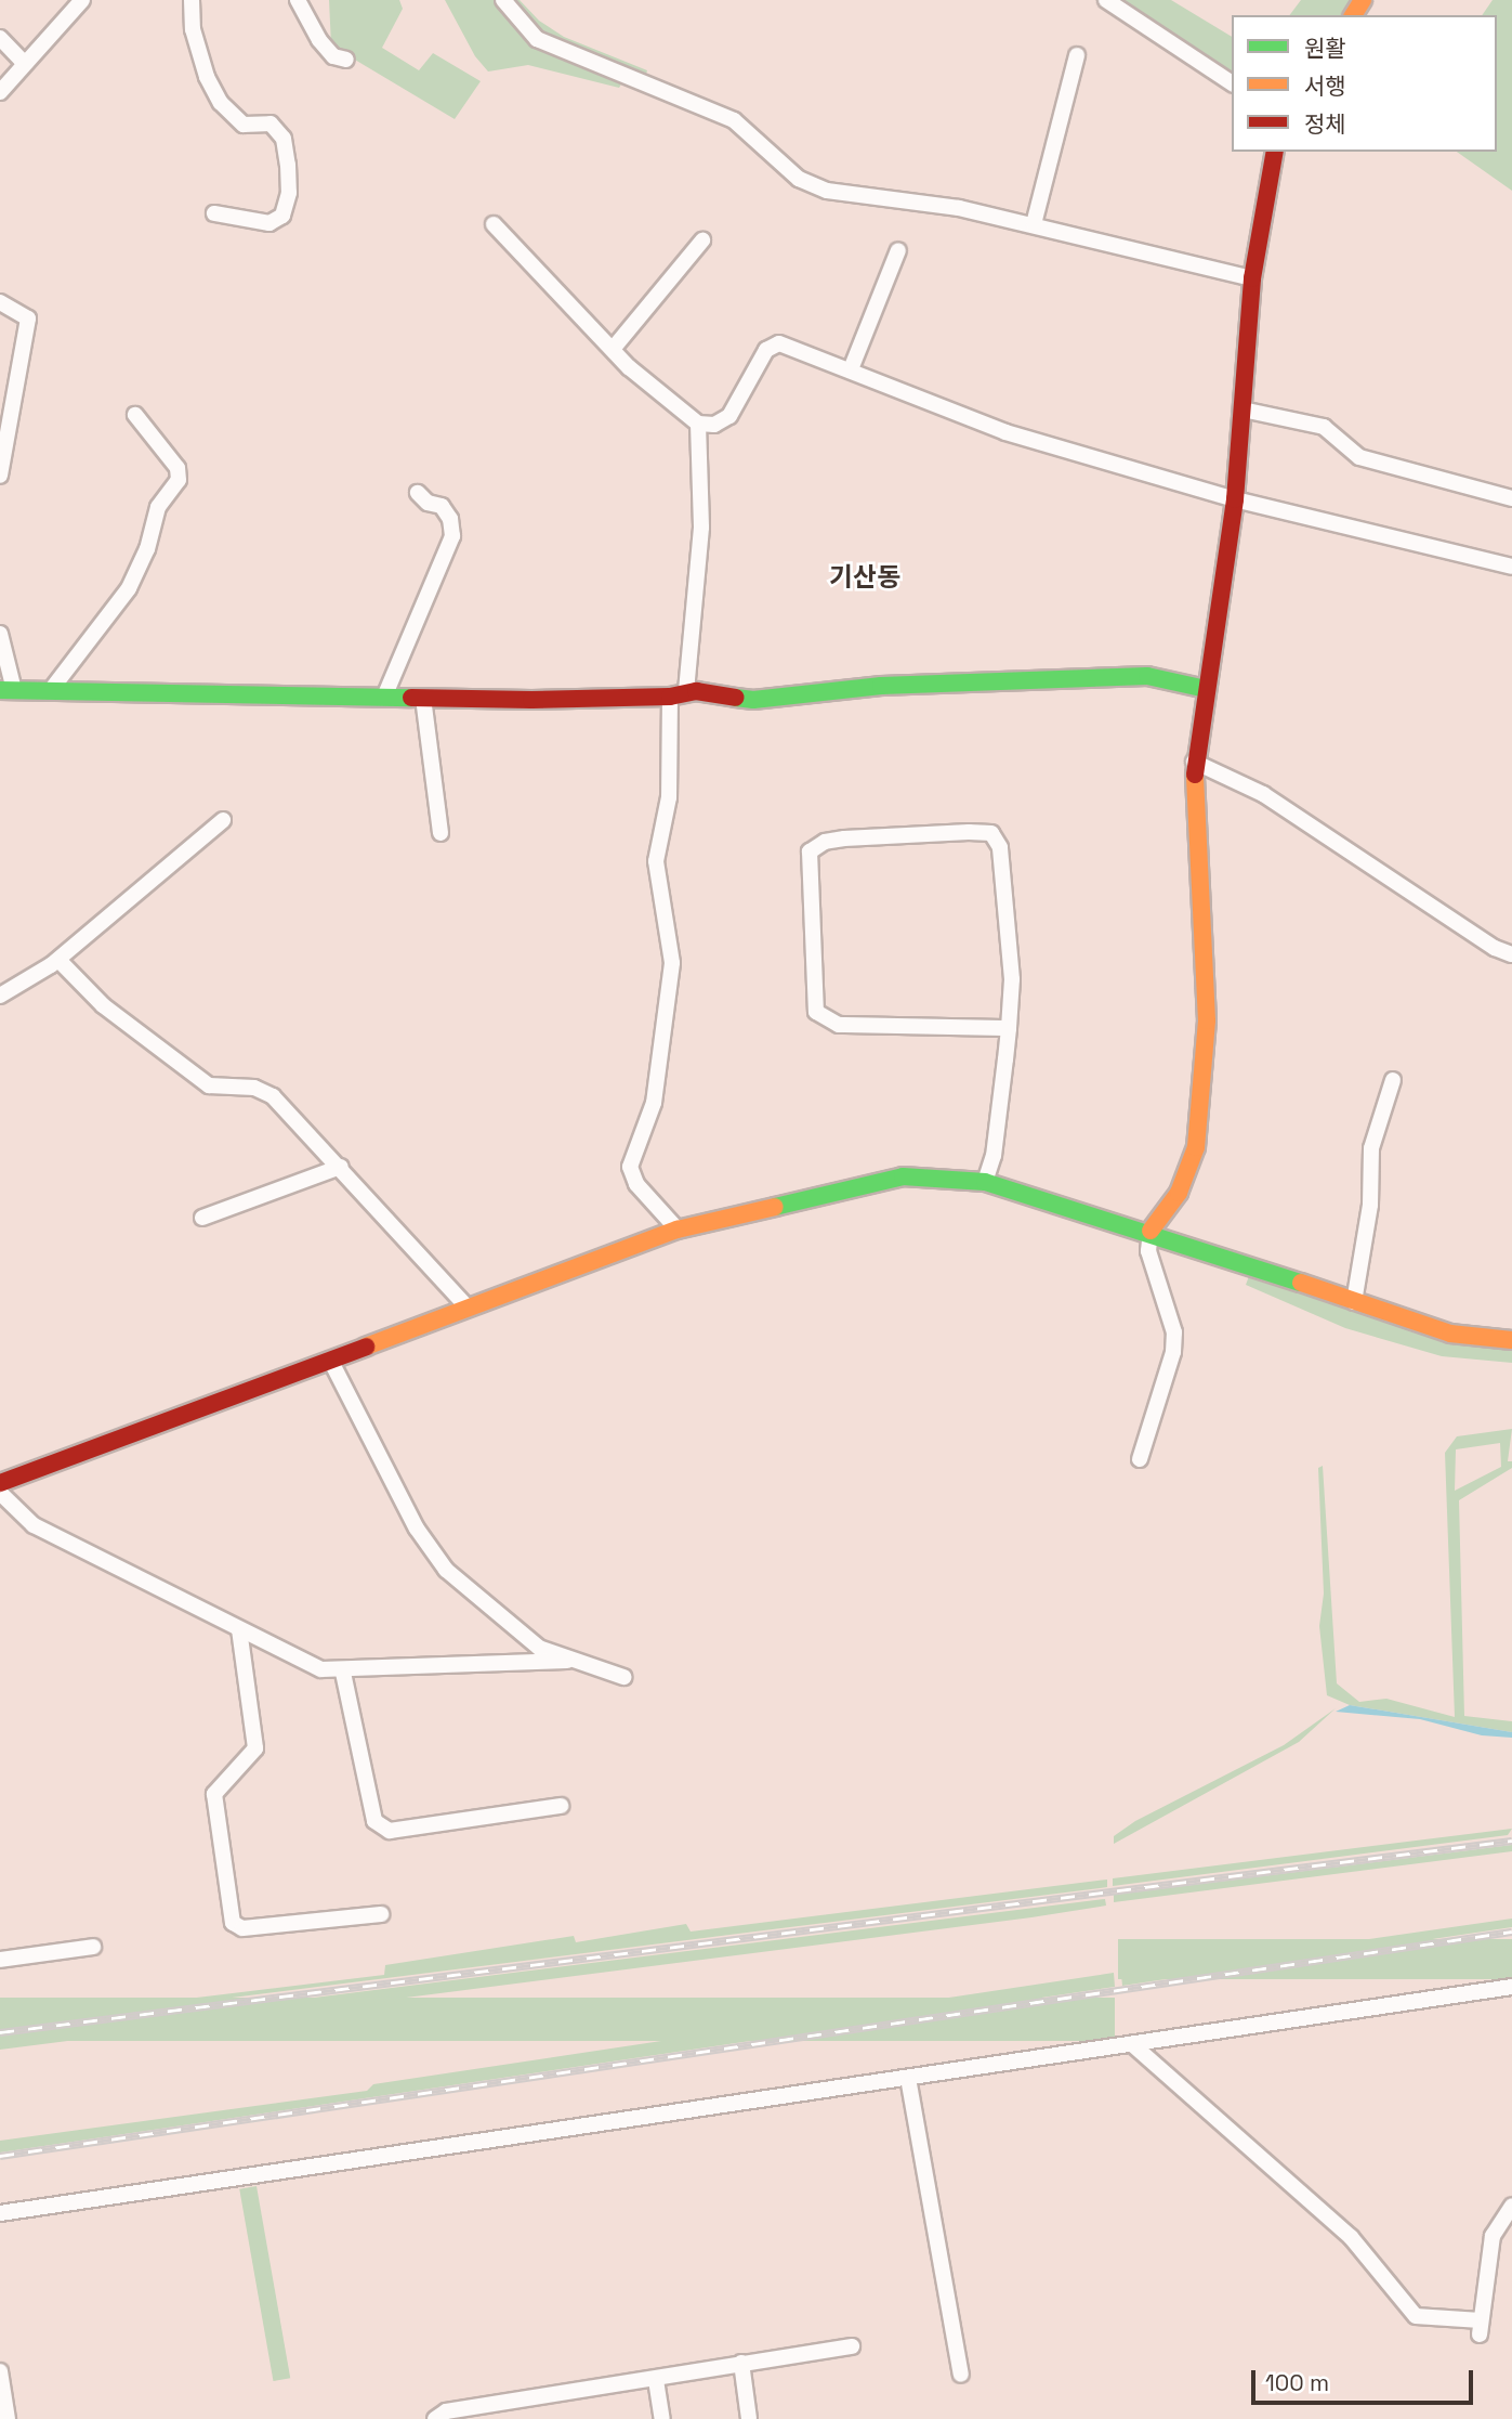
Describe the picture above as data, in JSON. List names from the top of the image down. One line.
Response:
{"districts":["기산동"],"legend":["원활","서행","정체"],"scale_bar":"100 m"}
